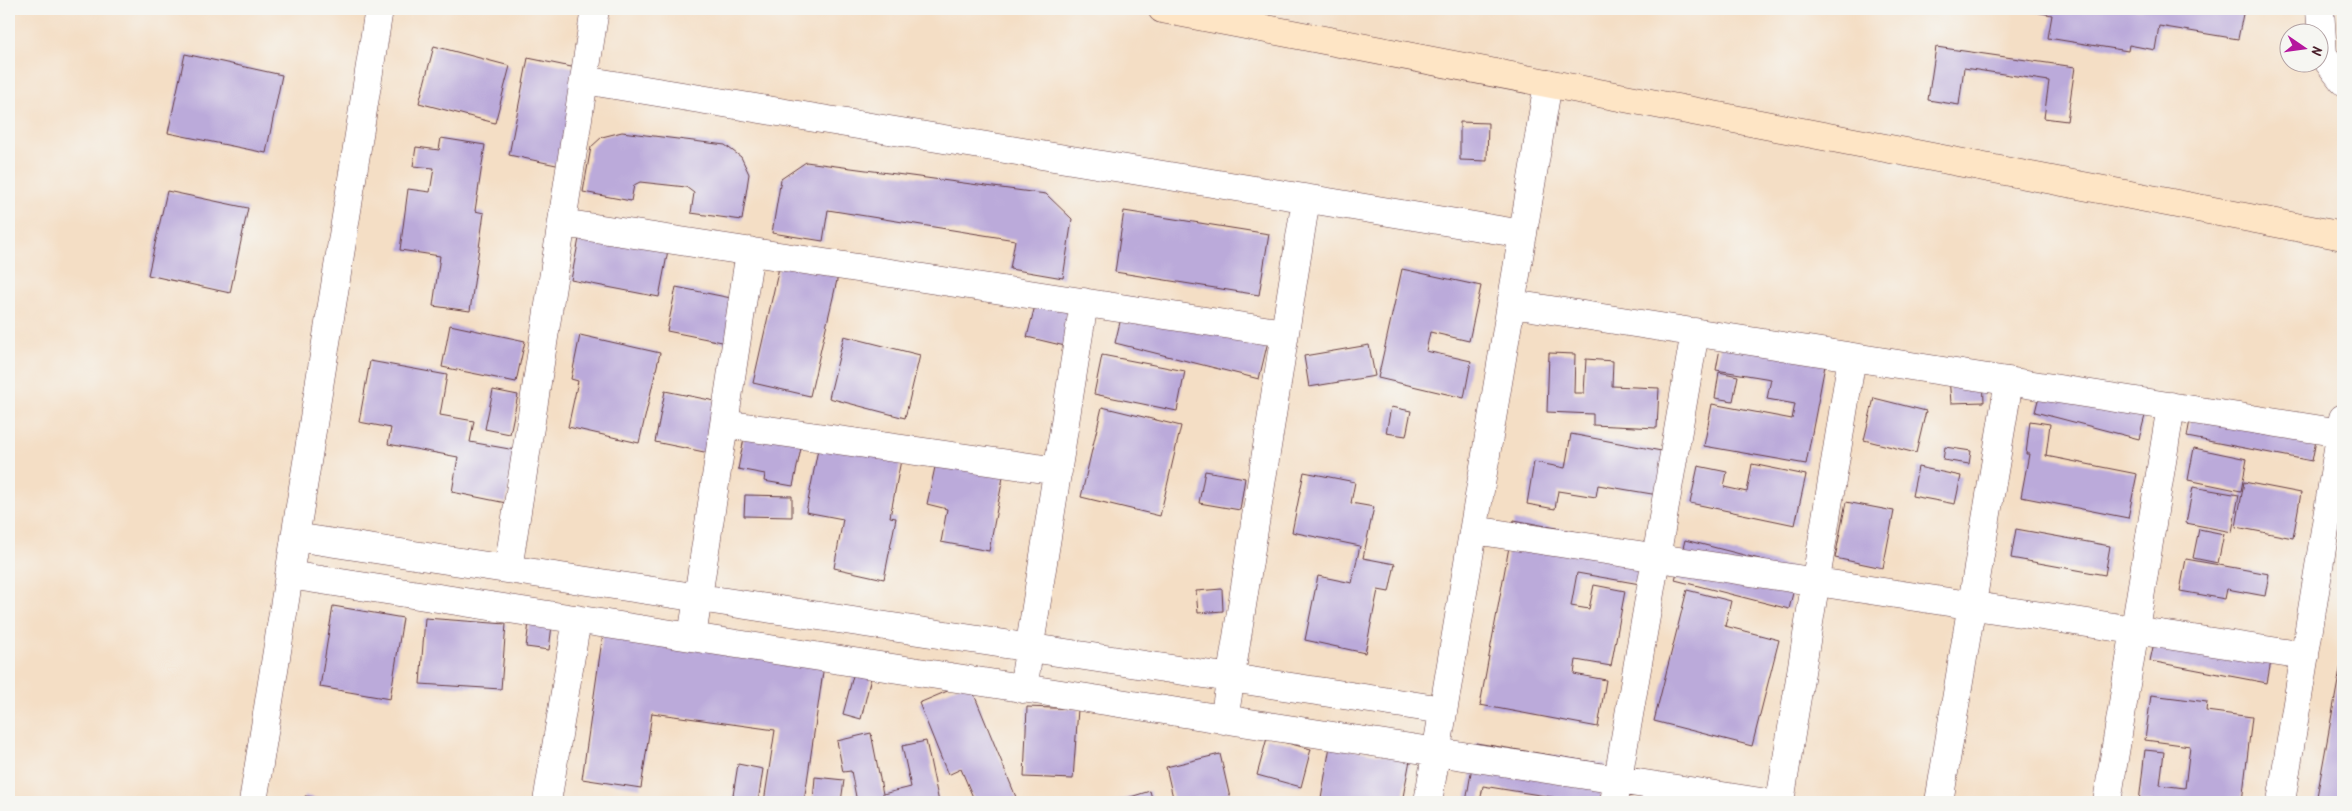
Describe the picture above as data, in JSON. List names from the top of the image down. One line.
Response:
{"north":"right"}
